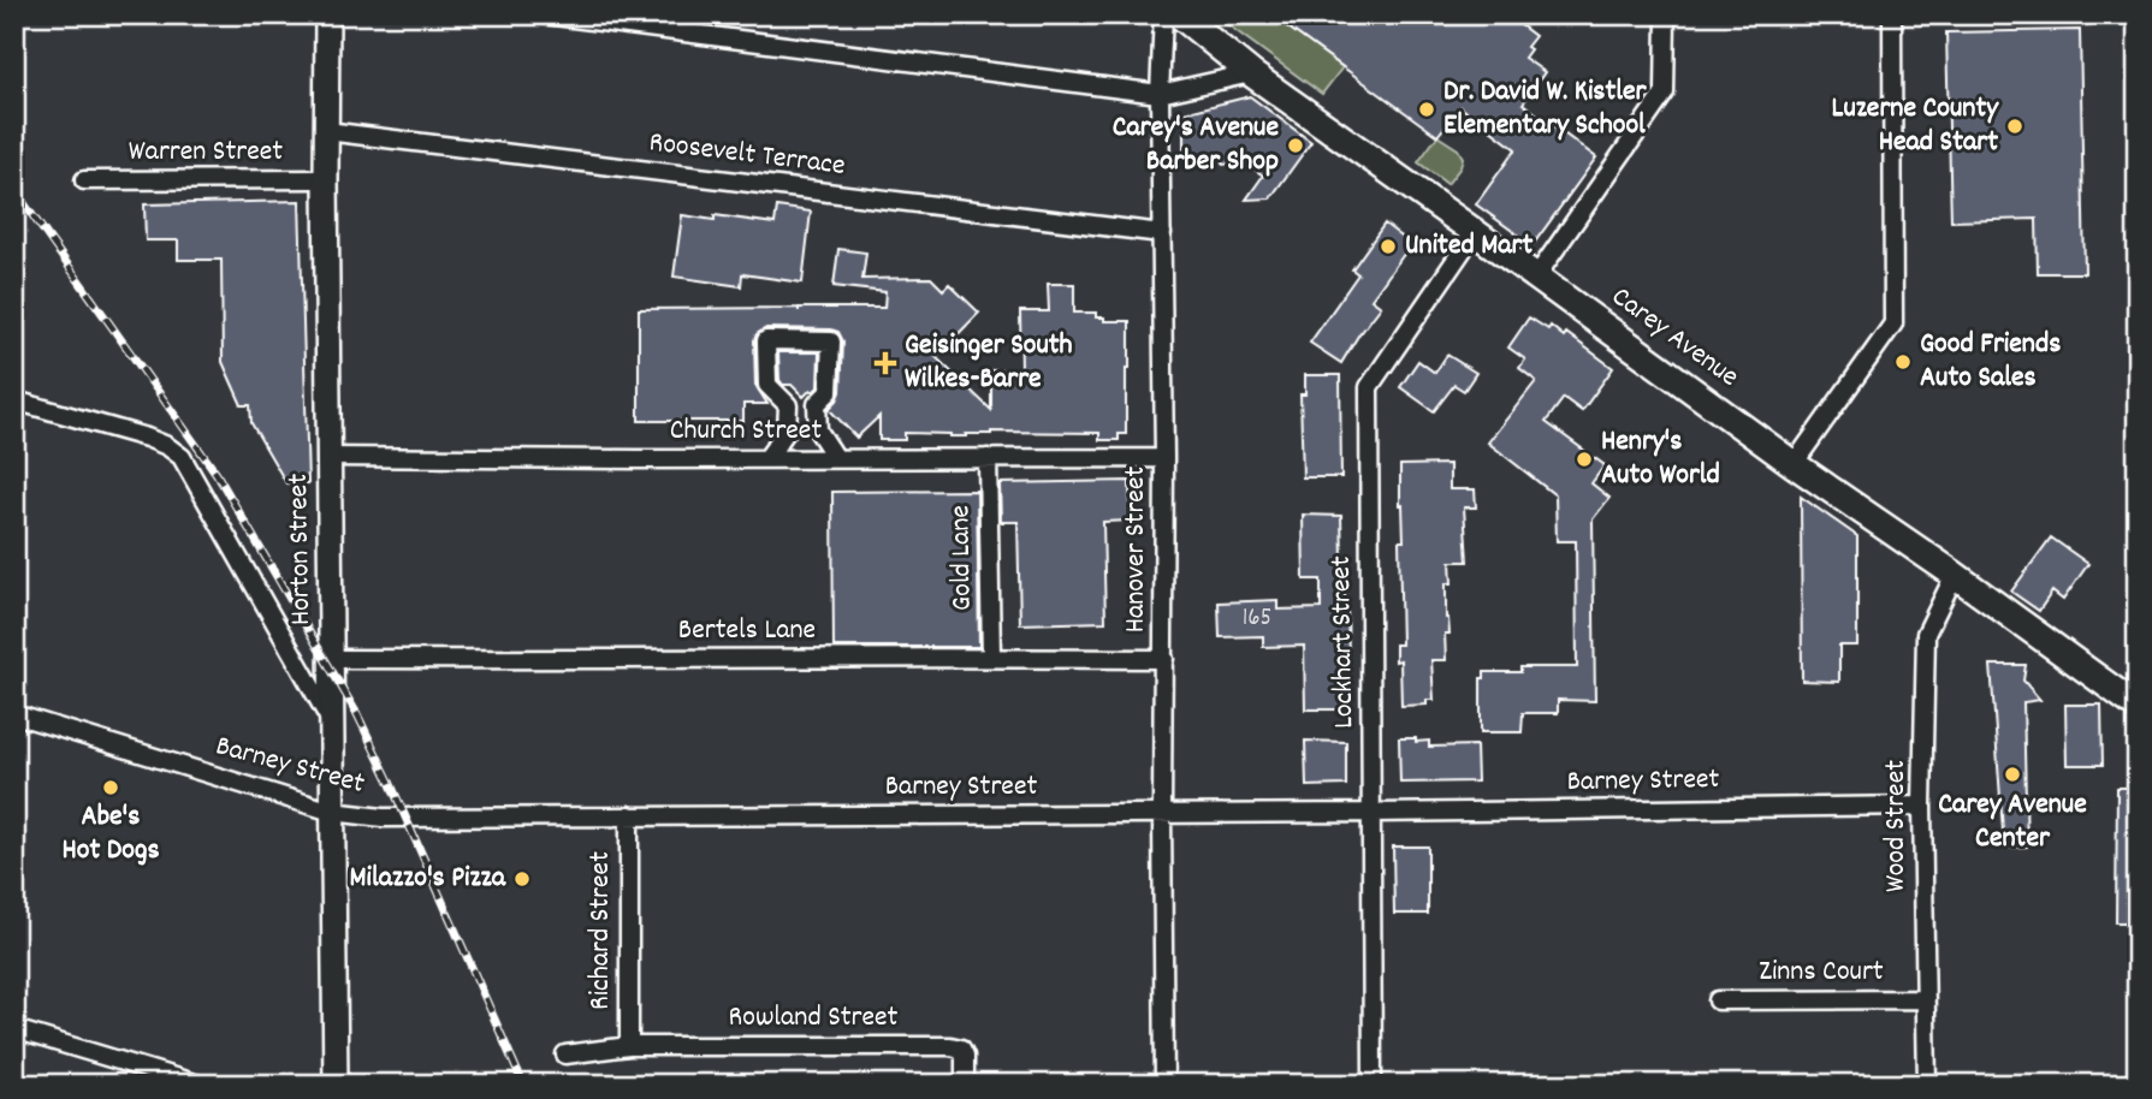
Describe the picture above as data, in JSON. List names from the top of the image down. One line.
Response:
{"streets":{"main road":["Carey Avenue","Horton Street"],"street":["Warren Street","Roosevelt Terrace","Church Street","Hanover Street","Gold Lane","Bertels Lane","Lockhart Street","Barney Street","Wood Street","Richard Street","Zinns Court","Rowland Street"]},"crossings":[["Warren Street","Horton Street"],["Roosevelt Terrace","Horton Street"],["Roosevelt Terrace","Hanover Street"],["Carey Avenue","Lockhart Street"],["Carey Avenue","Wood Street"],["Church Street","Horton Street"],["Church Street","Hanover Street"],["Church Street","Gold Lane"],["Horton Street","Bertels Lane"],["Horton Street","Barney Street"],["Hanover Street","Bertels Lane"],["Hanover Street","Barney Street"],["Gold Lane","Bertels Lane"],["Lockhart Street","Barney Street"],["Barney Street","Wood Street"],["Barney Street","Richard Street"],["Wood Street","Zinns Court"],["Richard Street","Rowland Street"]],"places":{"other":["Dr. David W. Kistler Elementary School","Luzerne County Head Start","Carey's Avenue Barber Shop","United Mart","Good Friends Auto Sales","Henry's Auto World","Carey Avenue Center","Abe's Hot Dogs","Milazzo's Pizza"],"health":["Geisinger South Wilkes-Barre"]},"house_numbers":["165"]}
